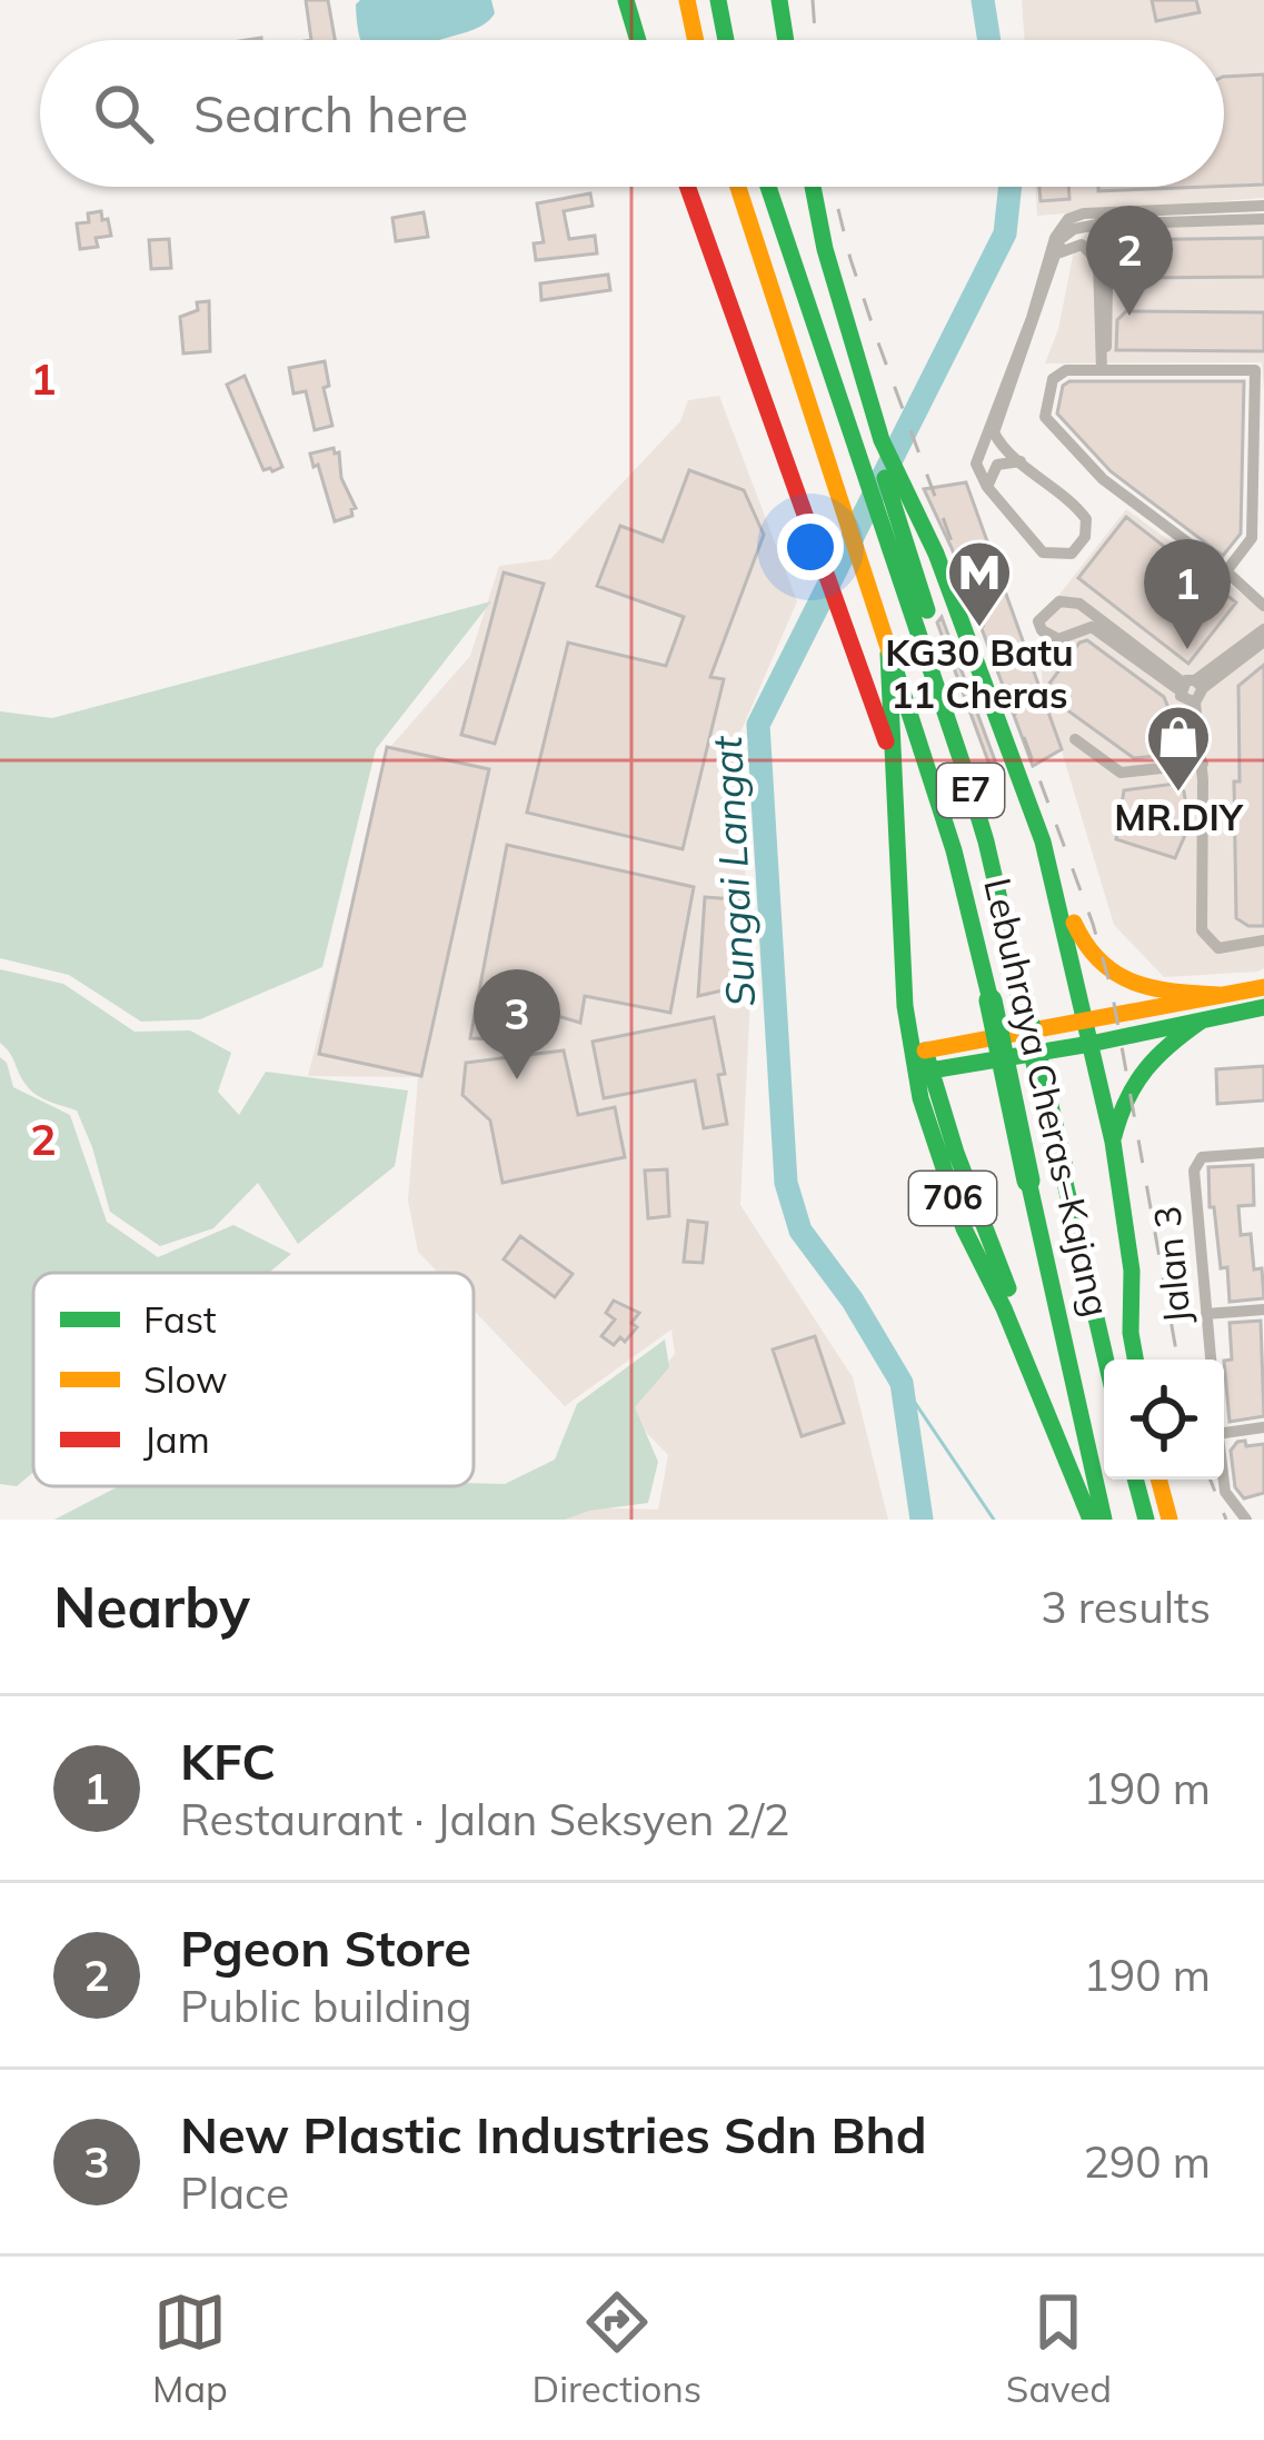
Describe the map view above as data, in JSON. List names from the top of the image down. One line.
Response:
{"streets":{"main road":["E7","Lebuhraya Cheras–Kajang","706"],"street":["Jalan 3"]},"water":["Sungai Langat"],"places":{"metro station":["KG30 Batu 11 Cheras"],"shop":["MR.DIY"]},"legend":["Fast","Slow","Jam"],"page":{"search":"Search here","pins":["2","1","3"],"heading":["Nearby","3 results"],"list":[{"mark":"1","name":"KFC","note":"Restaurant · Jalan Seksyen 2/2","value":"190 m"},{"mark":"2","name":"Pgeon Store","note":"Public building","value":"190 m"},{"mark":"3","name":"New Plastic Industries Sdn Bhd","note":"Place","value":"290 m"}],"nav":["Map","Directions","Saved"]},"grid":{"rows":["1","2"]}}
